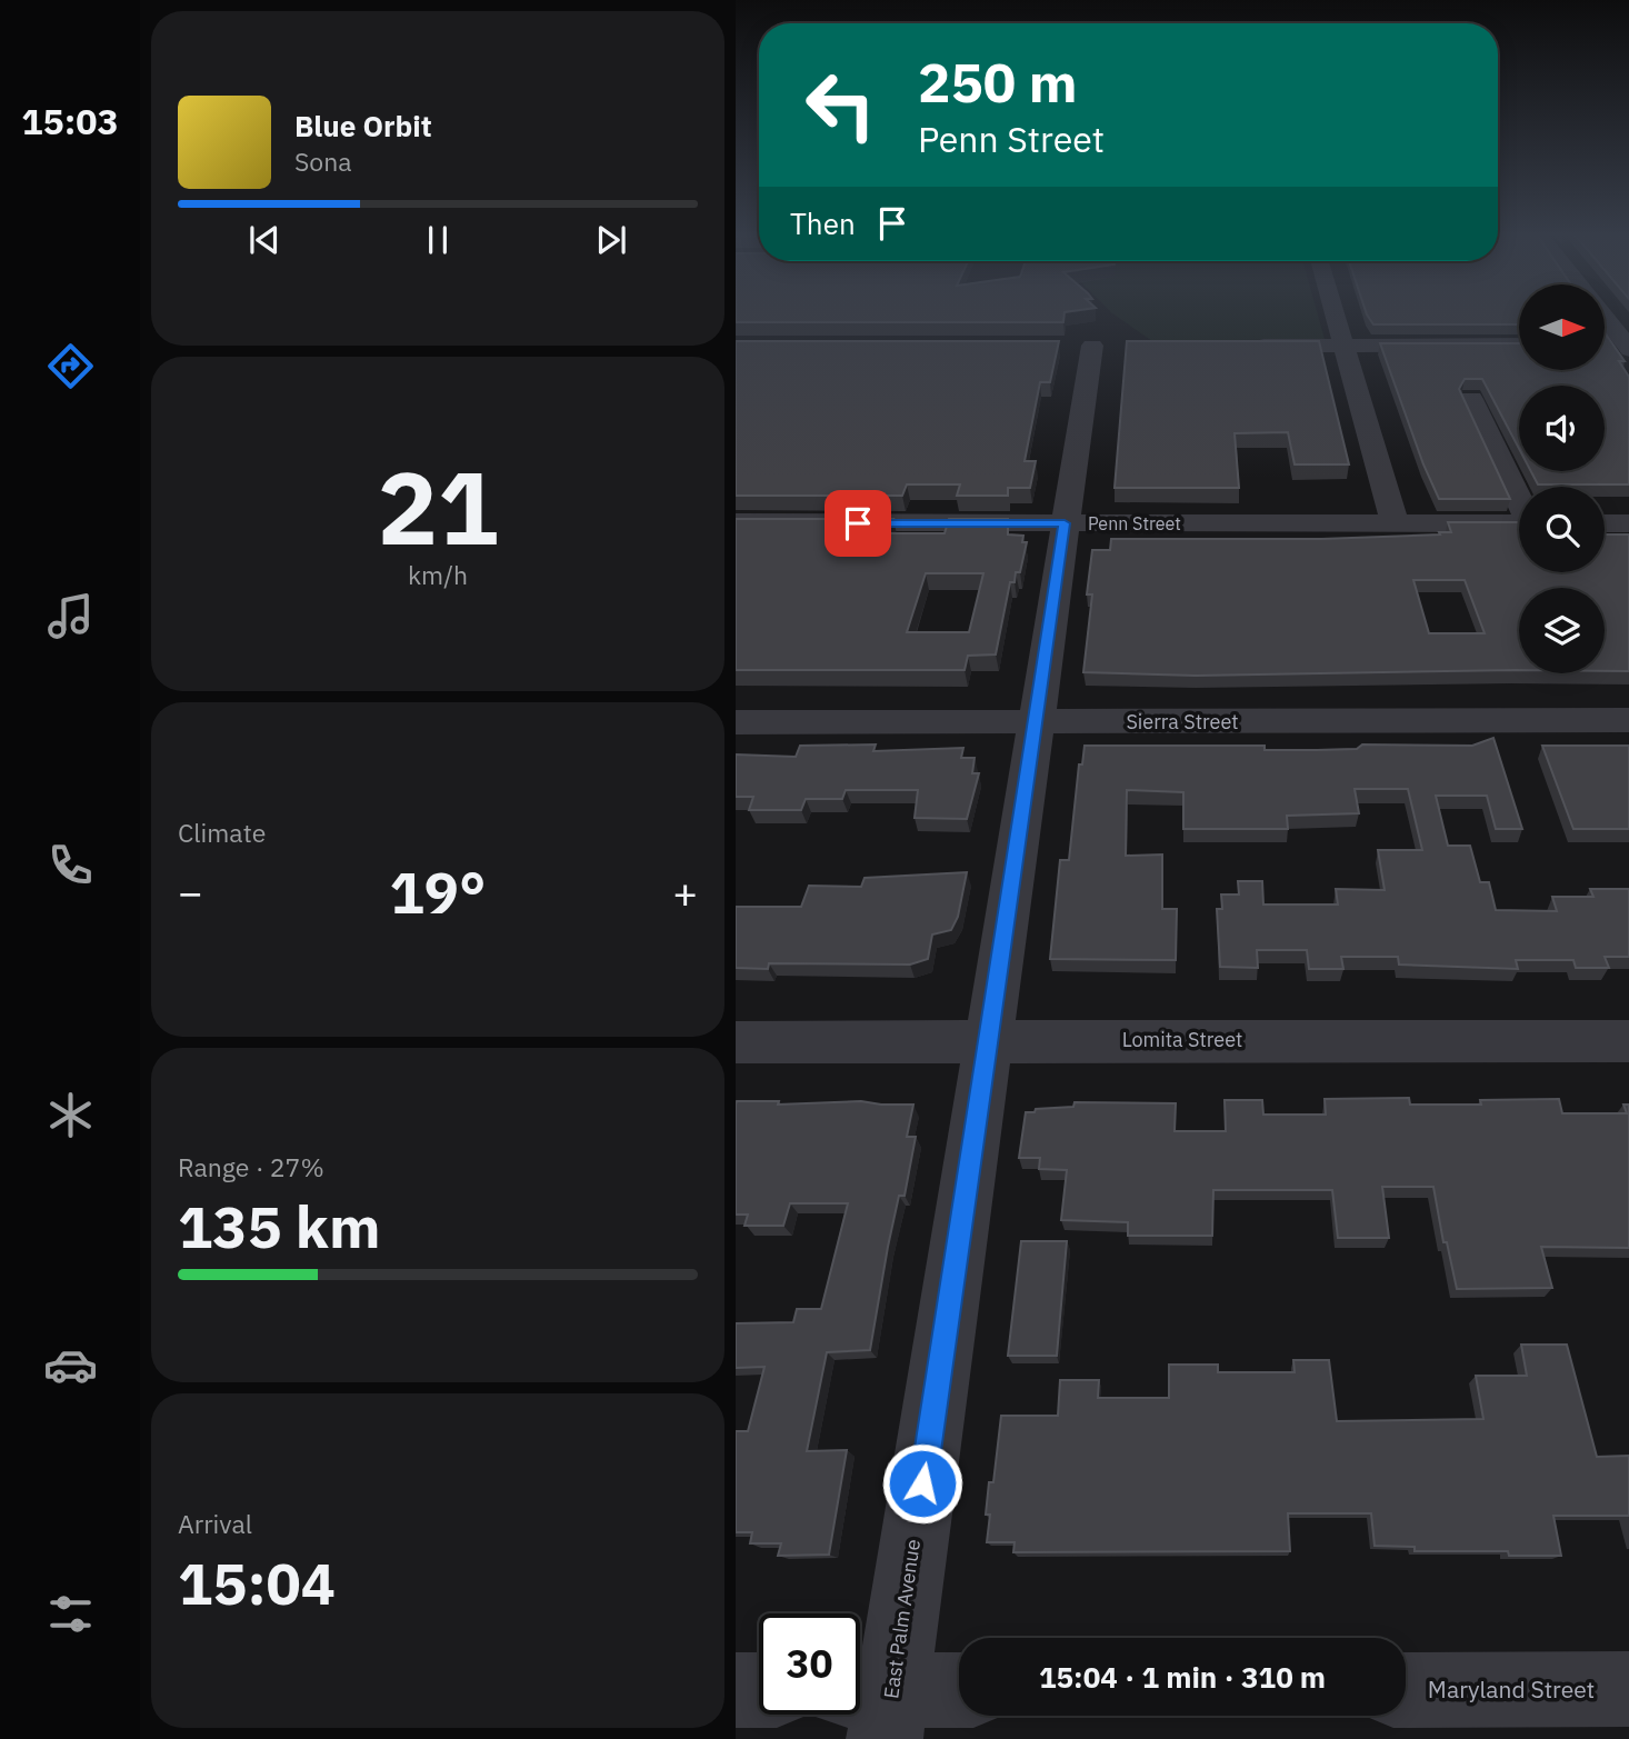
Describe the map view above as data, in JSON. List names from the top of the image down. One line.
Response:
{"streets":{"street":["Penn Street","Sierra Street","Lomita Street","East Palm Avenue","Maryland Street"]},"crossings":[["Penn Street","East Palm Avenue"],["Sierra Street","East Palm Avenue"],["Lomita Street","East Palm Avenue"]],"north":"right","page":{"tabs":"15:03","turn":["250 m","Penn Street"],"song":["Blue Orbit","Sona"],"then":"Then","tile":[["21","km/h"],"Climate",["Range · 27%","135 km"],["Arrival","15:04"]],"heat":["−","19°","+"],"limit":"30","trip":"15:04 · 1 min · 310 m"}}
